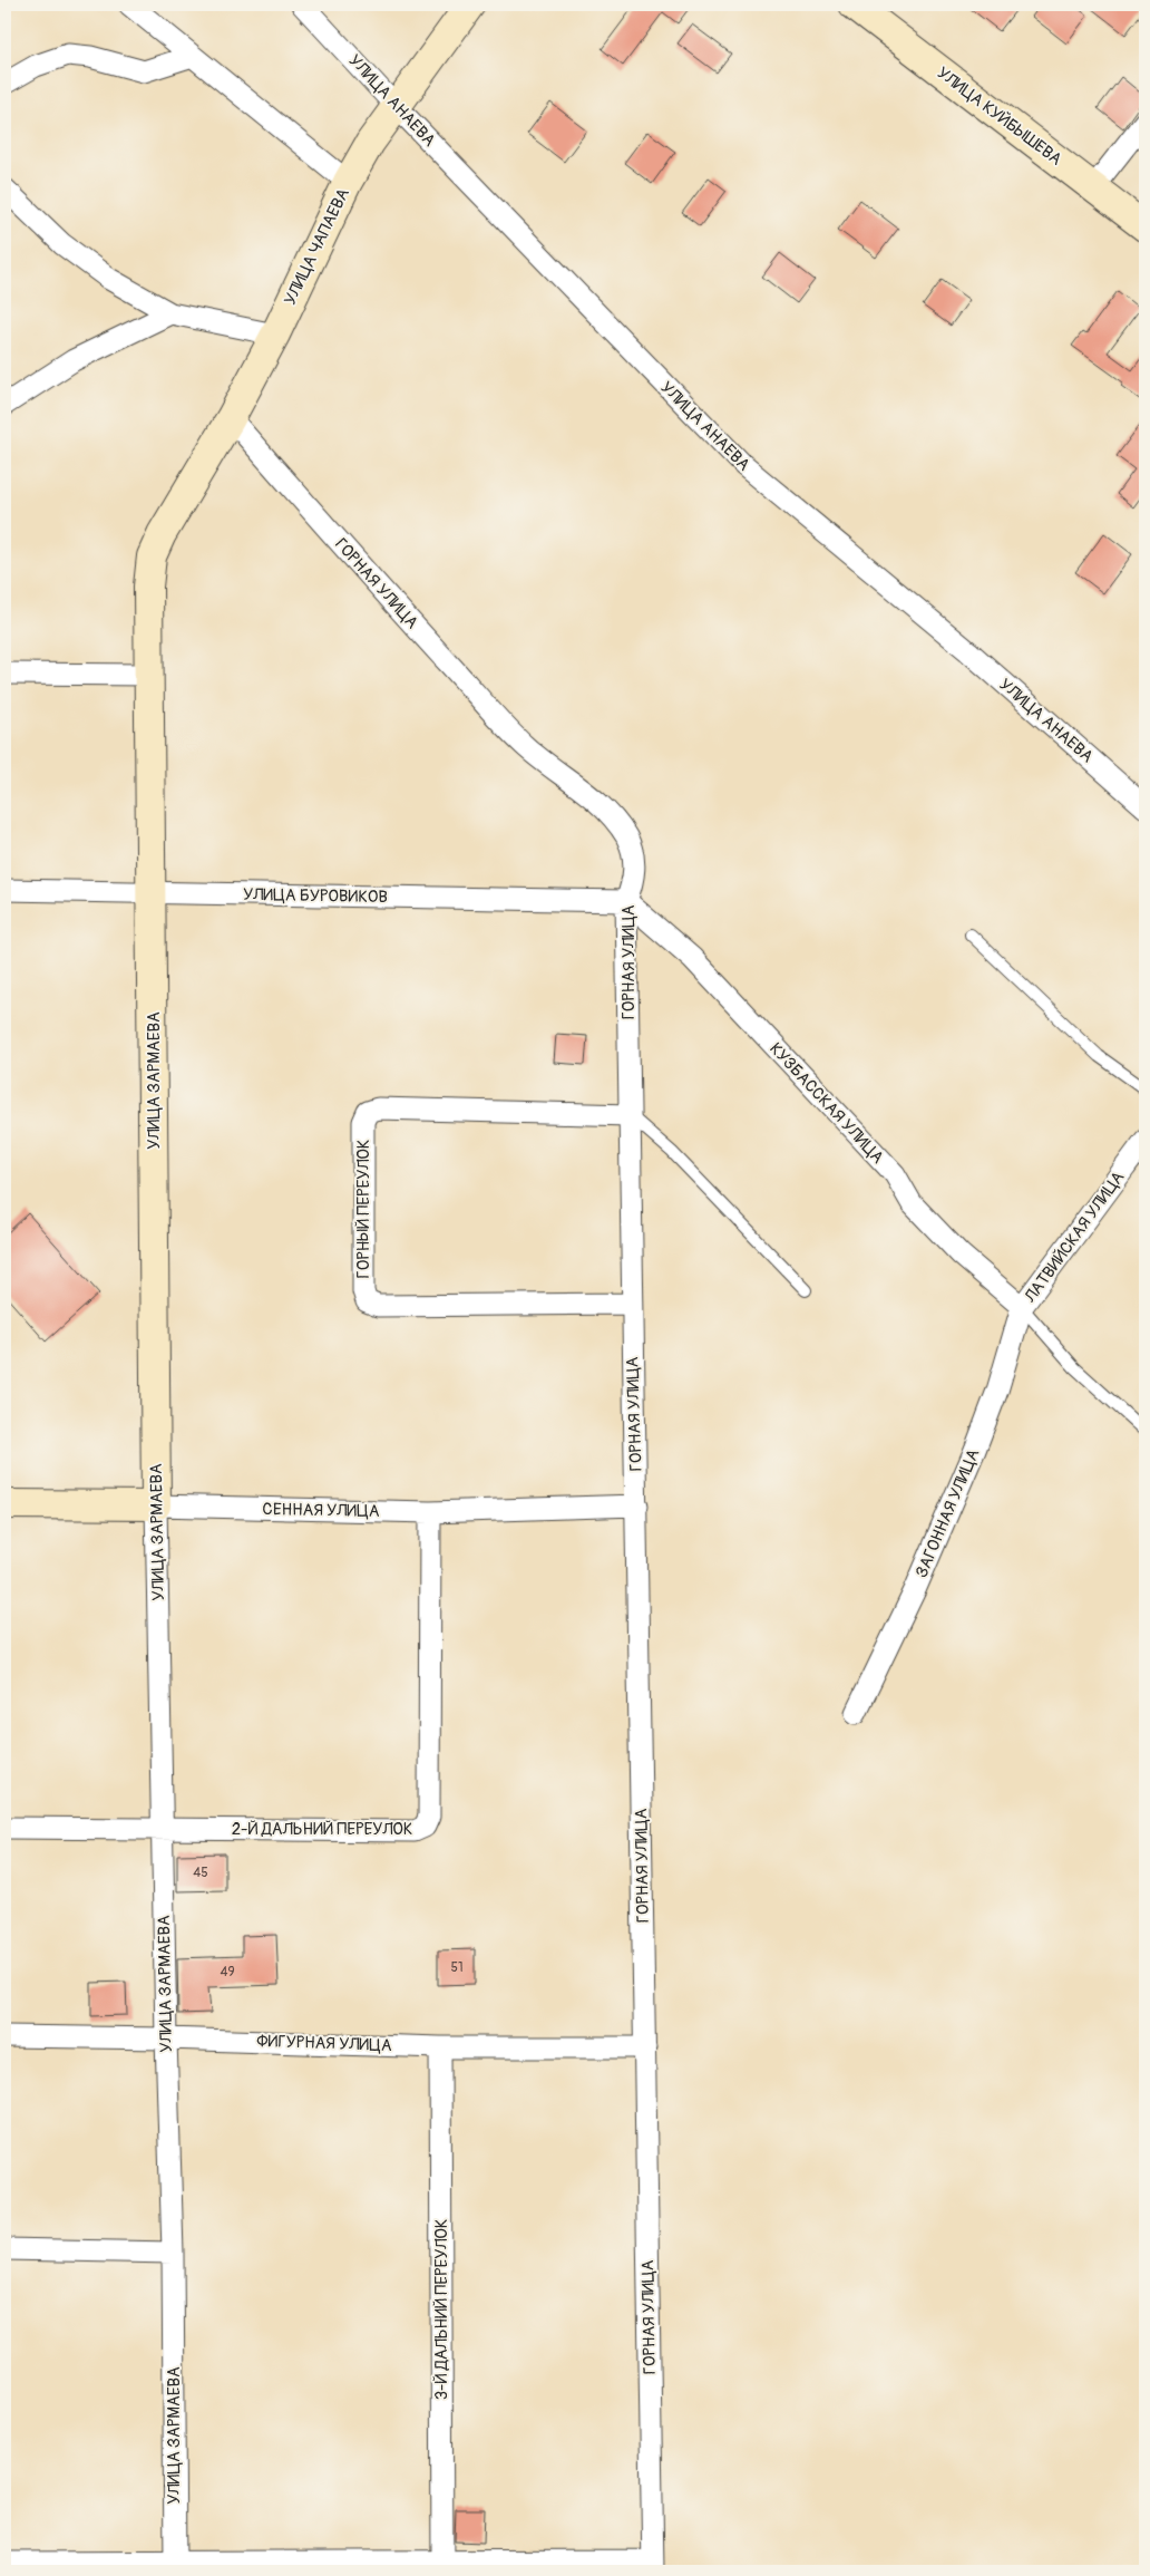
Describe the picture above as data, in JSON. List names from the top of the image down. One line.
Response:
{"streets":{"street":["УЛИЦА АНАЕВА","УЛИЦА КУЙБЫШЕВА","УЛИЦА ЧАПАЕВА","ГОРНАЯ УЛИЦА","УЛИЦА БУРОВИКОВ","УЛИЦА ЗАРМАЕВА","КУЗБАССКАЯ УЛИЦА","ГОРНЫЙ ПЕРЕУЛОК","ЛАТВИЙСКАЯ УЛИЦА","СЕННАЯ УЛИЦА","ЗАГОННАЯ УЛИЦА","2-Й ДАЛЬНИЙ ПЕРЕУЛОК","ФИГУРНАЯ УЛИЦА","3-Й ДАЛЬНИЙ ПЕРЕУЛОК"]},"crossings":[["УЛИЦА АНАЕВА","УЛИЦА ЧАПАЕВА"],["УЛИЦА ЧАПАЕВА","ГОРНАЯ УЛИЦА"],["УЛИЦА ЧАПАЕВА","УЛИЦА ЗАРМАЕВА"],["ГОРНАЯ УЛИЦА","УЛИЦА БУРОВИКОВ"],["ГОРНАЯ УЛИЦА","КУЗБАССКАЯ УЛИЦА"],["ГОРНАЯ УЛИЦА","ГОРНЫЙ ПЕРЕУЛОК"],["ГОРНАЯ УЛИЦА","СЕННАЯ УЛИЦА"],["ГОРНАЯ УЛИЦА","ФИГУРНАЯ УЛИЦА"],["УЛИЦА БУРОВИКОВ","УЛИЦА ЗАРМАЕВА"],["УЛИЦА БУРОВИКОВ","КУЗБАССКАЯ УЛИЦА"],["УЛИЦА ЗАРМАЕВА","СЕННАЯ УЛИЦА"],["УЛИЦА ЗАРМАЕВА","2-Й ДАЛЬНИЙ ПЕРЕУЛОК"],["УЛИЦА ЗАРМАЕВА","ФИГУРНАЯ УЛИЦА"],["КУЗБАССКАЯ УЛИЦА","ЛАТВИЙСКАЯ УЛИЦА"],["КУЗБАССКАЯ УЛИЦА","ЗАГОННАЯ УЛИЦА"],["ЛАТВИЙСКАЯ УЛИЦА","ЗАГОННАЯ УЛИЦА"],["СЕННАЯ УЛИЦА","2-Й ДАЛЬНИЙ ПЕРЕУЛОК"],["ФИГУРНАЯ УЛИЦА","3-Й ДАЛЬНИЙ ПЕРЕУЛОК"]],"house_numbers":["45","51","49"]}
